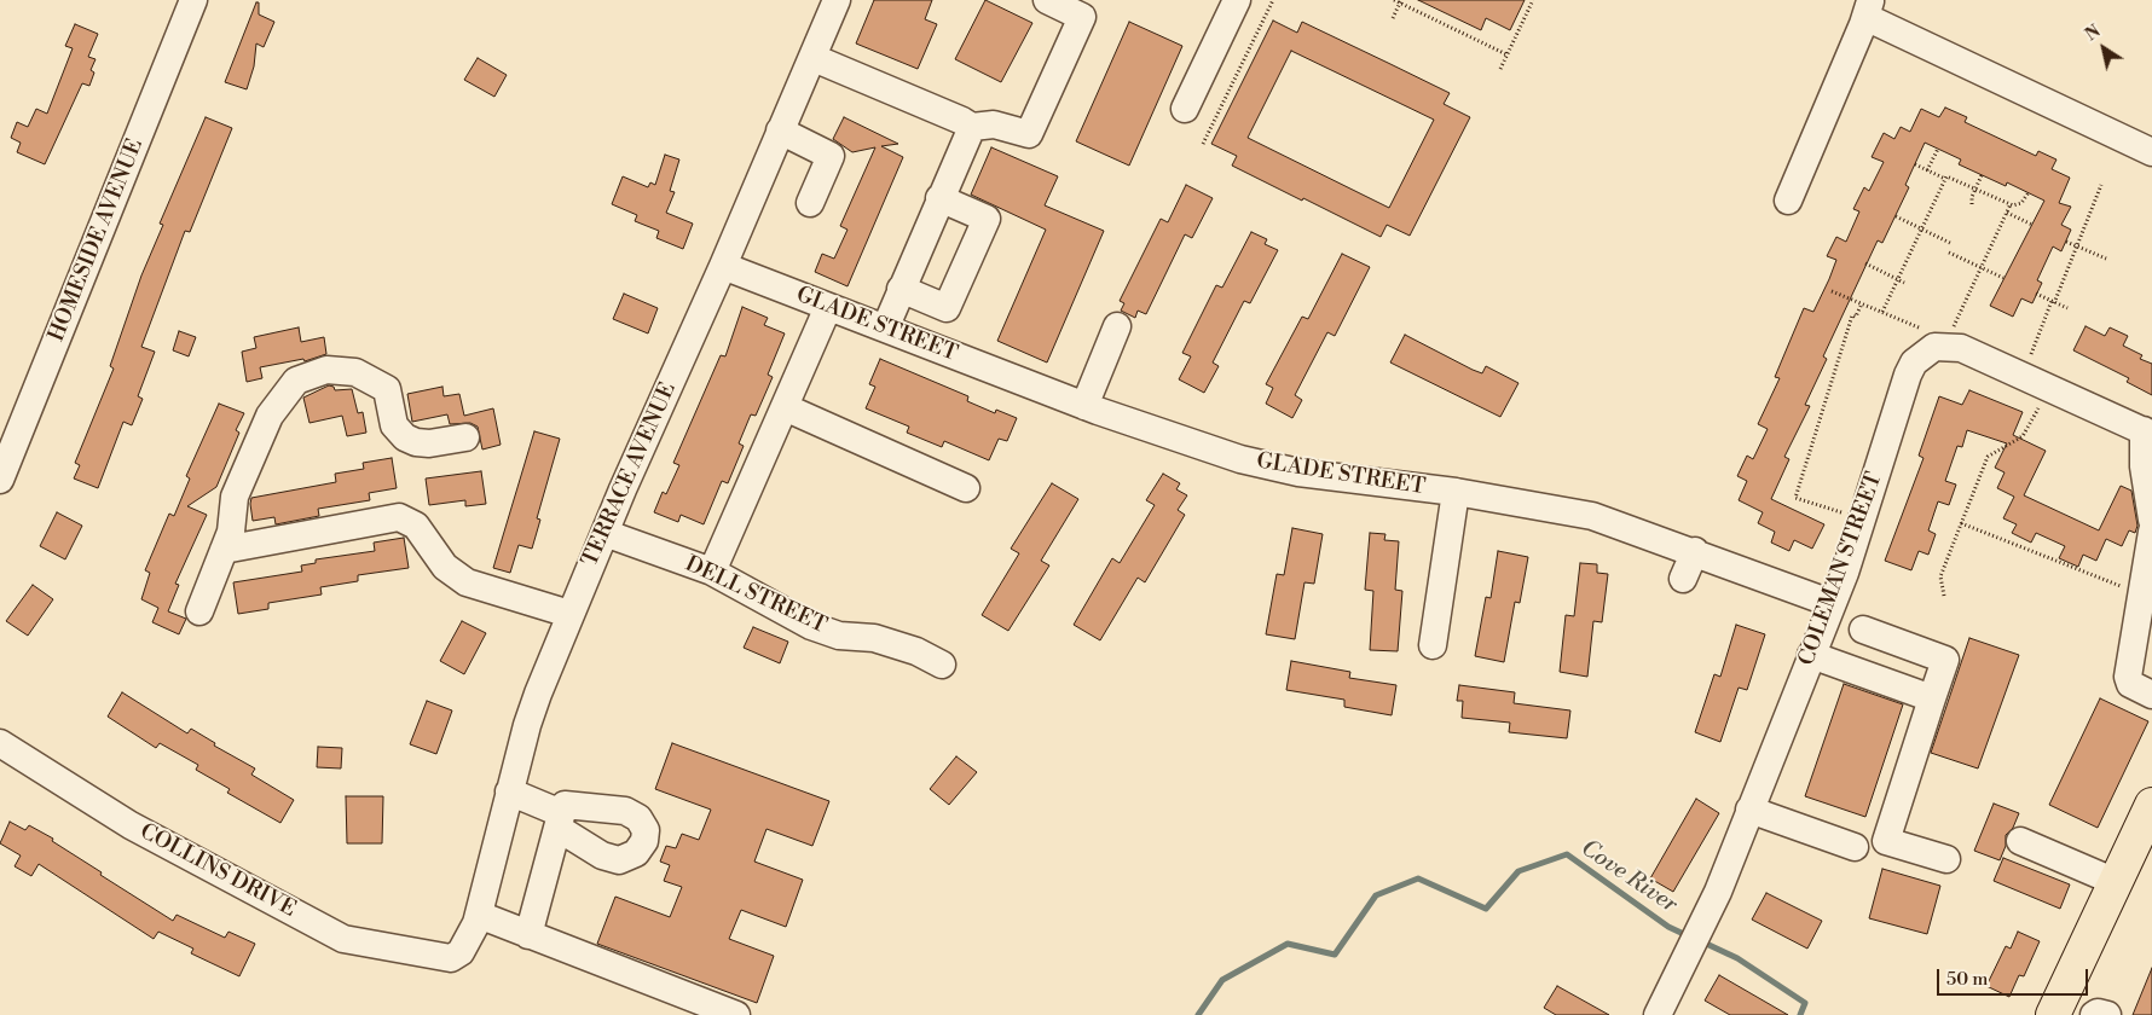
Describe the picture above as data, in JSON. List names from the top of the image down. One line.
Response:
{"streets":{"street":["HOMESIDE AVENUE","GLADE STREET","TERRACE AVENUE","COLEMAN STREET","DELL STREET","COLLINS DRIVE"]},"crossings":[["GLADE STREET","TERRACE AVENUE"],["GLADE STREET","COLEMAN STREET"],["TERRACE AVENUE","DELL STREET"],["TERRACE AVENUE","COLLINS DRIVE"]],"water":["Cove River"],"scale_bar":"50 m","north":"top left"}
